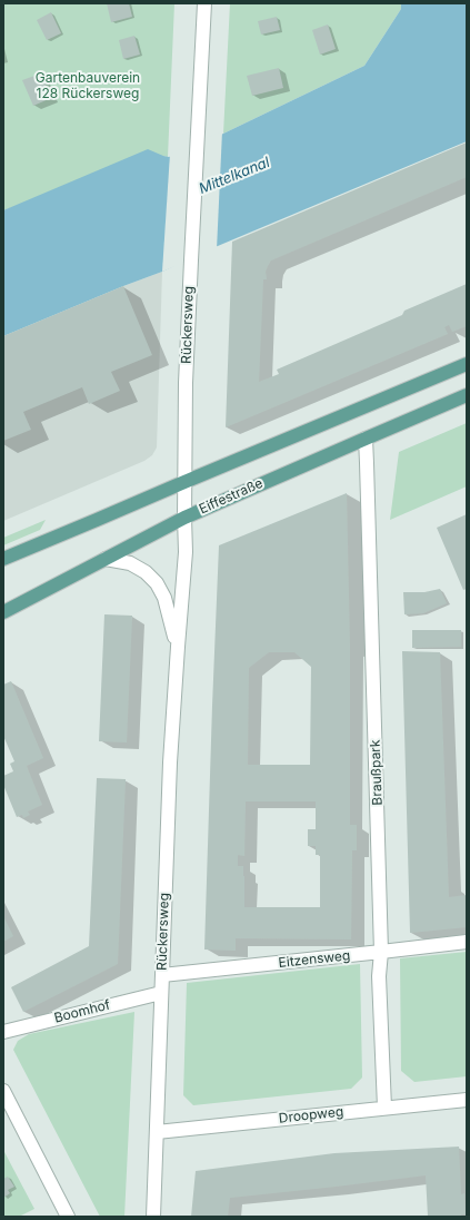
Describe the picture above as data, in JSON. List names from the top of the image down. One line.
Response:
{"streets":{"main road":["Eiffestraße"],"street":["Rückersweg","Braußpark","Eitzensweg","Boomhof","Droopweg"]},"crossings":[["Rückersweg","Eiffestraße"],["Rückersweg","Eitzensweg"],["Rückersweg","Boomhof"],["Rückersweg","Droopweg"],["Eiffestraße","Braußpark"],["Braußpark","Eitzensweg"],["Braußpark","Droopweg"]],"water":["Mittelkanal"],"parks":["Gartenbauverein 128 Rückersweg"]}
